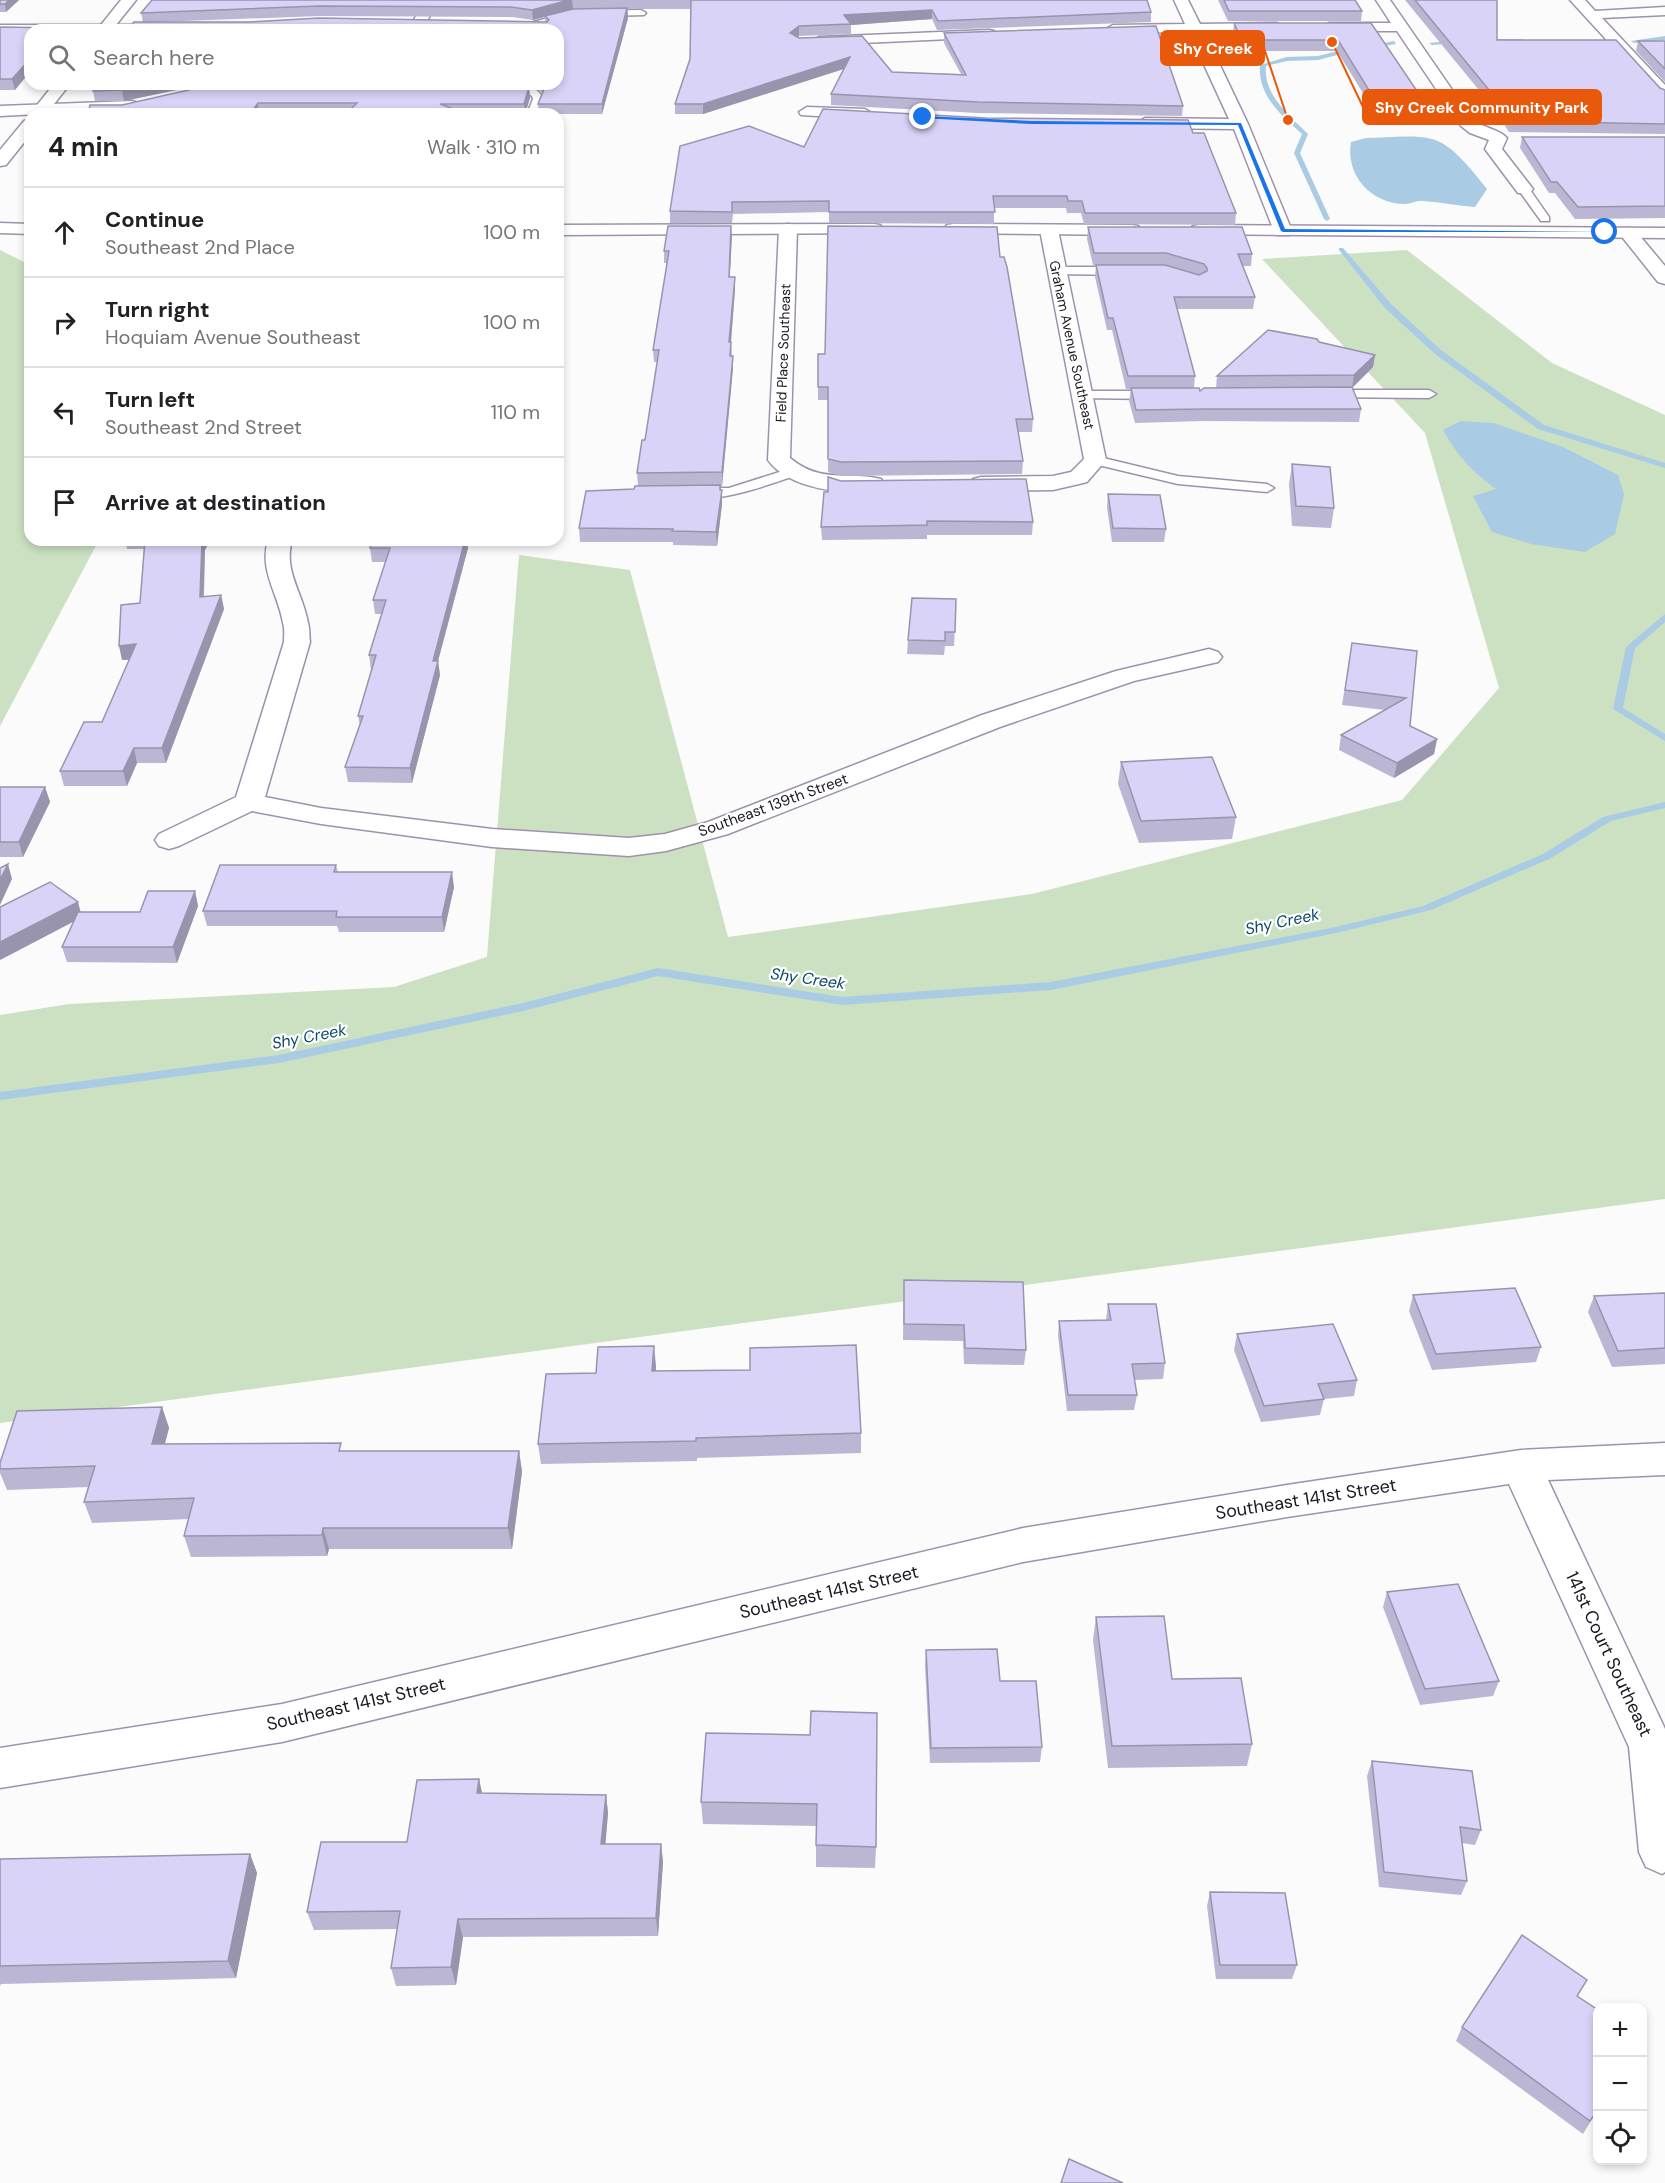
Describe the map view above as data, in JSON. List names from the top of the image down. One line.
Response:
{"streets":{"street":["Graham Avenue Southeast","Field Place Southeast","Southeast 139th Street","Southeast 141st Street","141st Court Southeast"]},"crossings":[["Southeast 141st Street","141st Court Southeast"]],"water":["Shy Creek"],"places":["Shy Creek Community Park","Shy Creek"],"page":{"search":"Search here","heading":["4 min","Walk · 310 m"],"list":[["Continue","Southeast 2nd Place","100 m"],["Turn right","Hoquiam Avenue Southeast","100 m"],["Turn left","Southeast 2nd Street","110 m"],"Arrive at destination"],"map_buttons":["+","−"]}}
